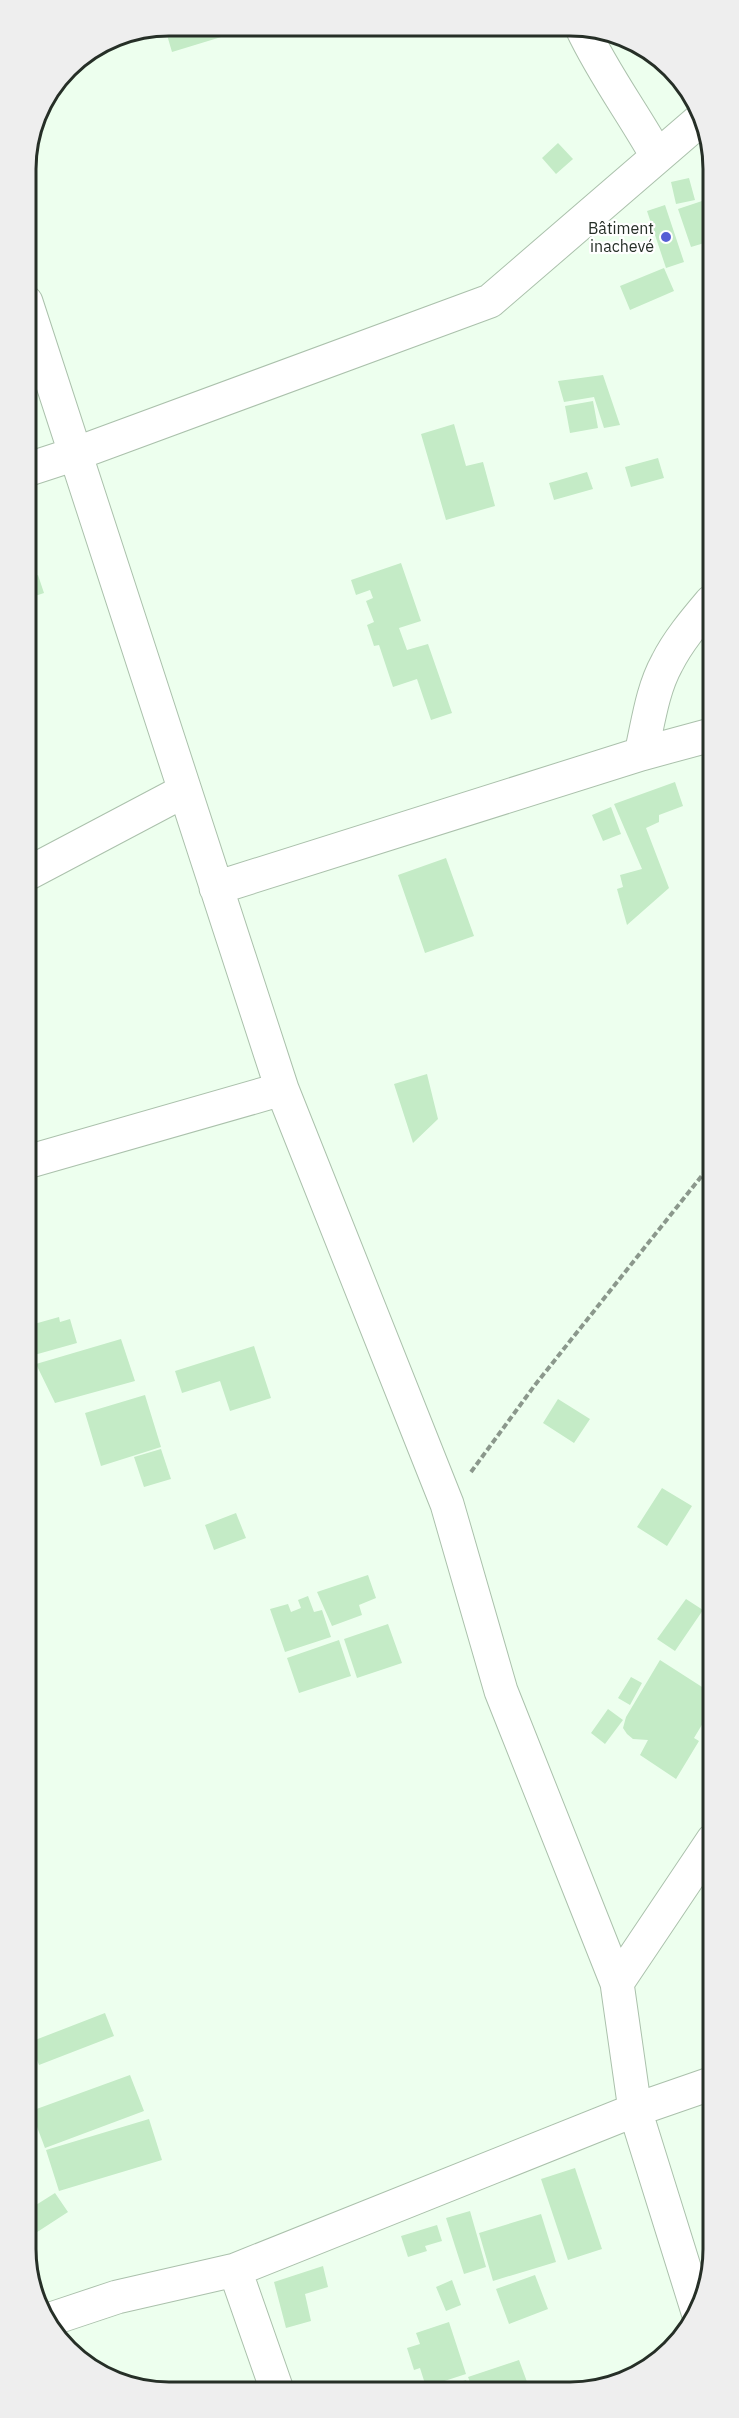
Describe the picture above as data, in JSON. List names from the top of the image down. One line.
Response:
{"places":["Bâtiment inachevé"]}
